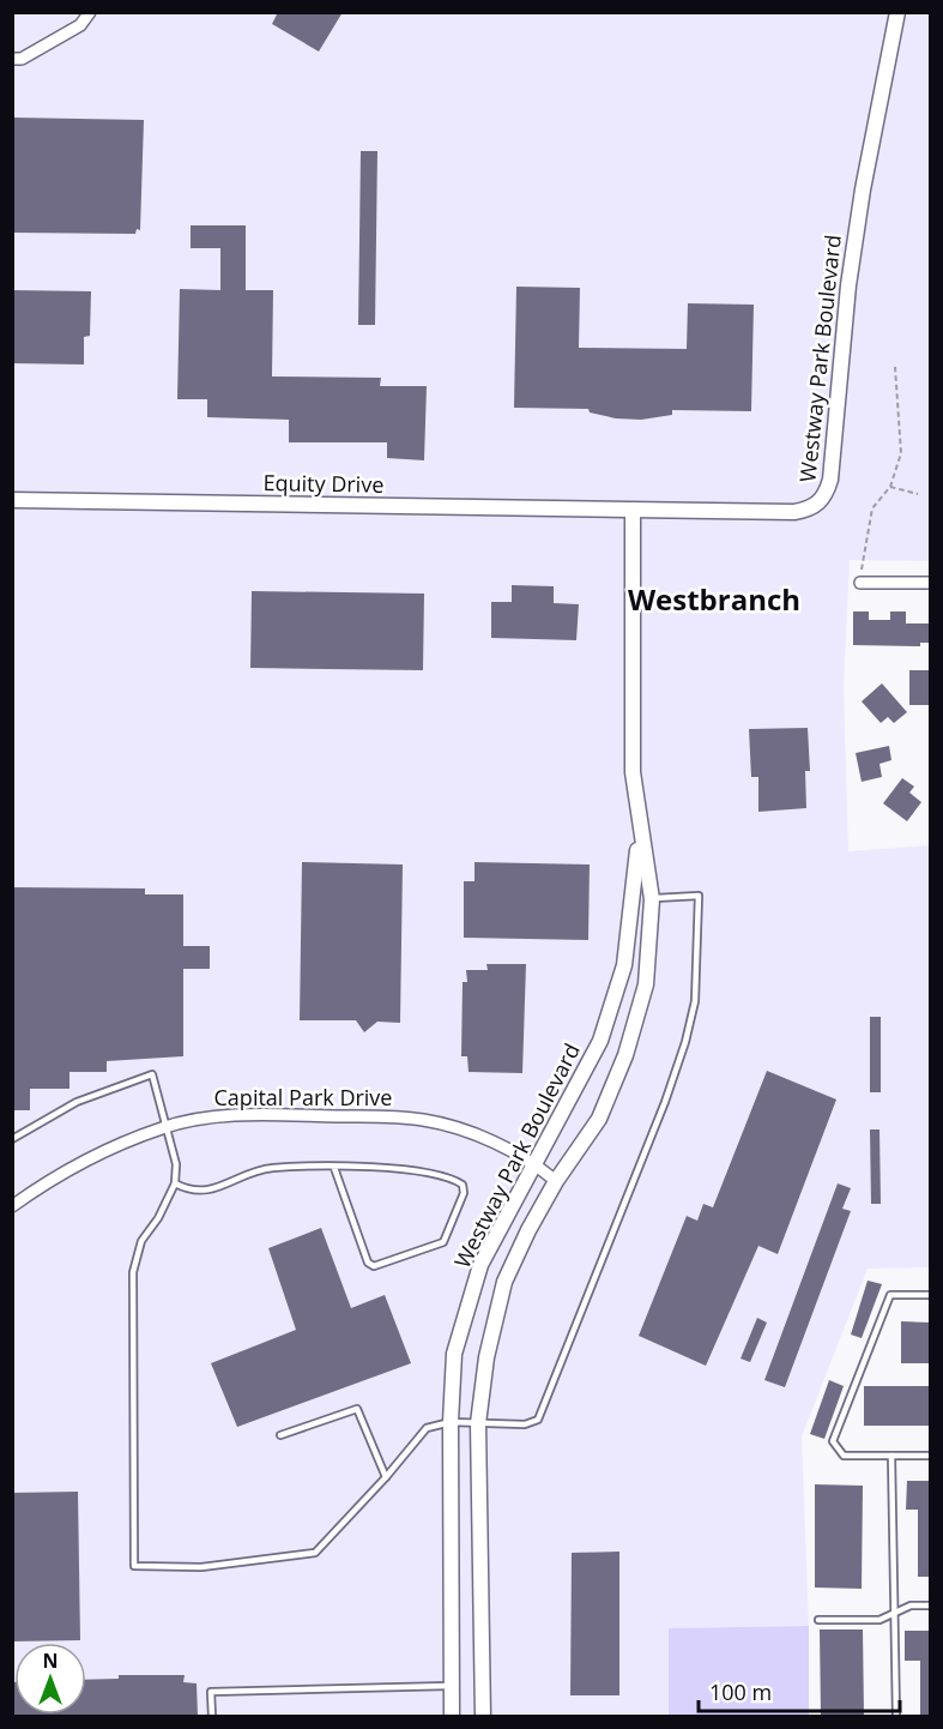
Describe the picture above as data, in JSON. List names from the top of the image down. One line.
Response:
{"streets":{"street":["Westway Park Boulevard","Equity Drive","Capital Park Drive"]},"crossings":[["Westway Park Boulevard","Equity Drive"],["Westway Park Boulevard","Capital Park Drive"]],"districts":["Westbranch"],"scale_bar":"100 m","north":"top"}
